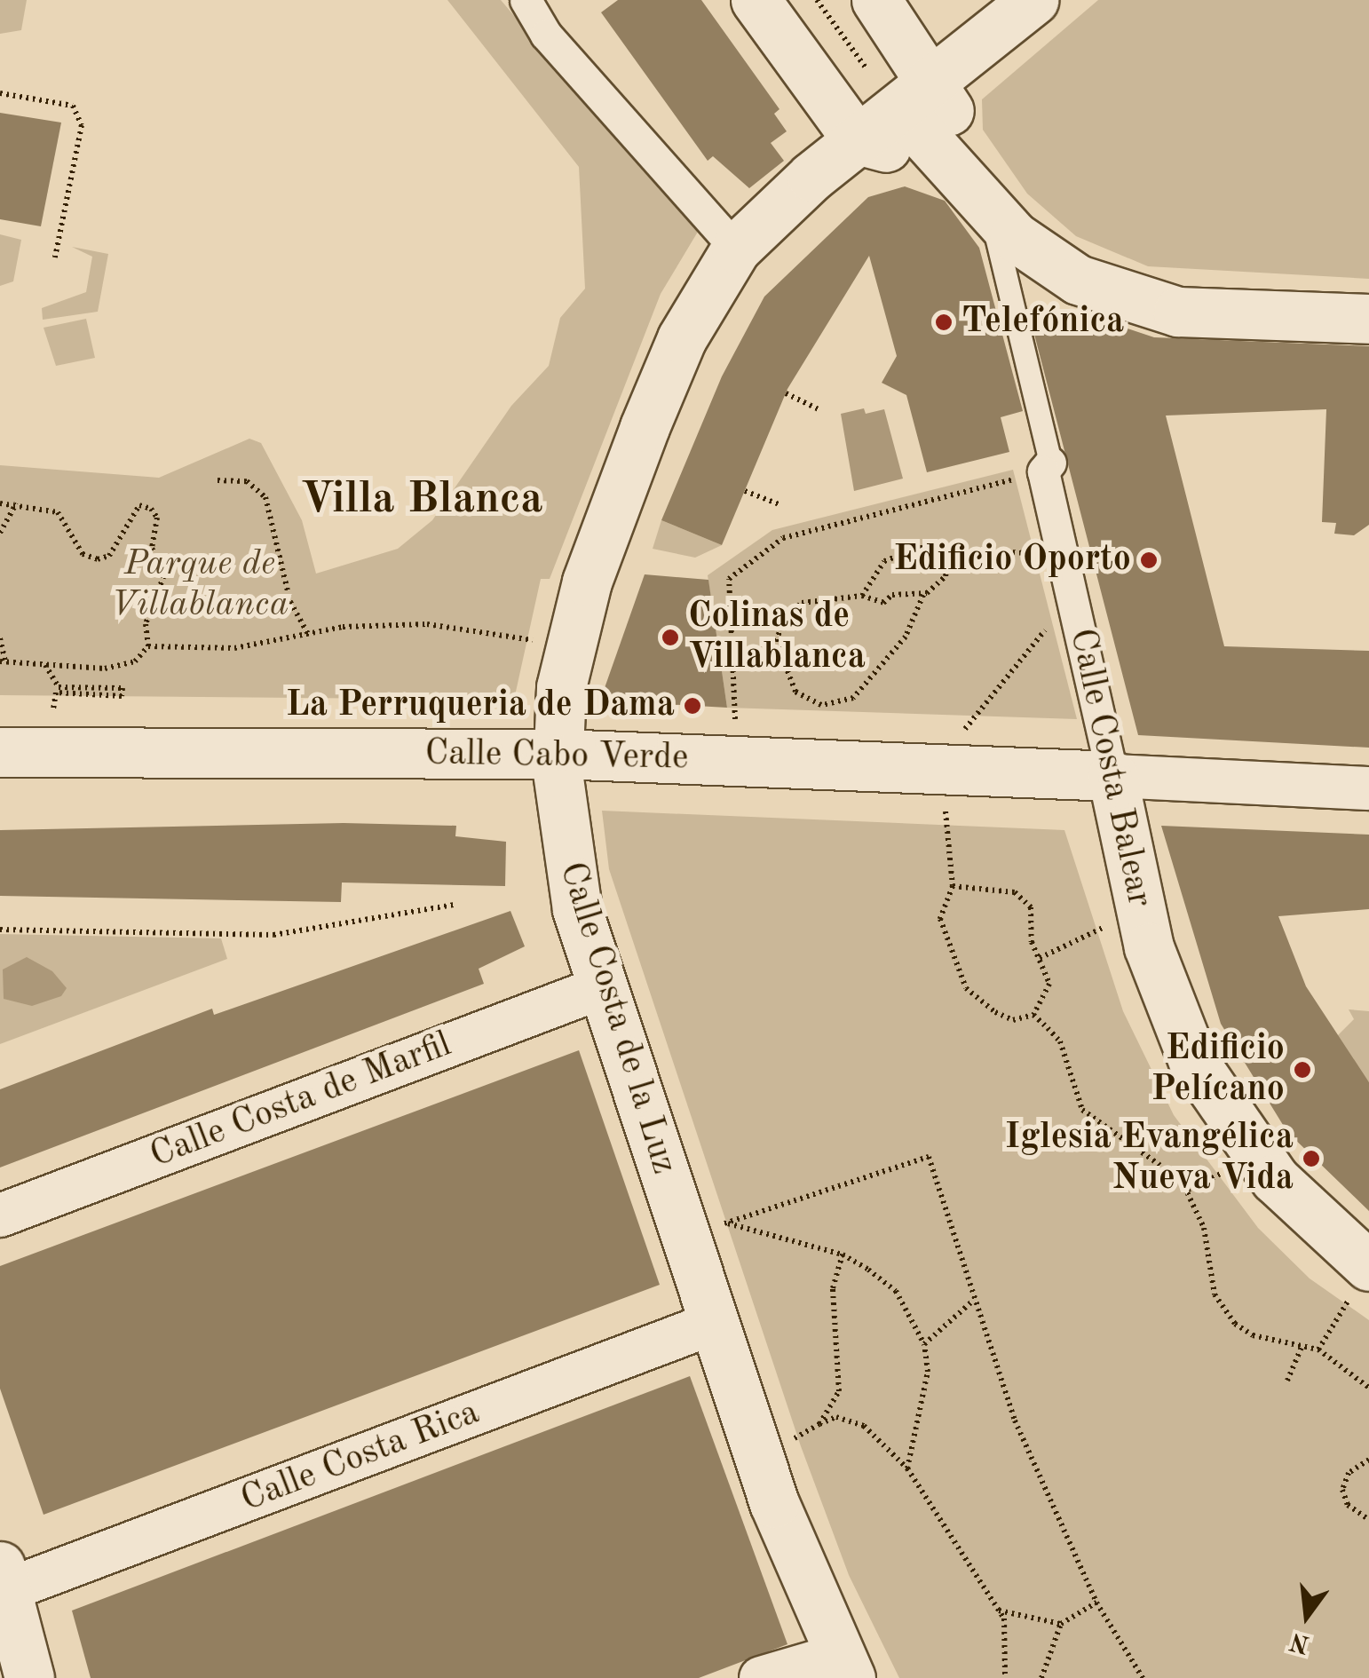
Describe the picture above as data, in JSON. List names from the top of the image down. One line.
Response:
{"streets":{"street":["Calle Cabo Verde","Calle Costa Balear","Calle Costa de la Luz","Calle Costa de Marfil","Calle Costa Rica"]},"crossings":[["Calle Cabo Verde","Calle Costa Balear"],["Calle Cabo Verde","Calle Costa de la Luz"],["Calle Costa de la Luz","Calle Costa de Marfil"],["Calle Costa de la Luz","Calle Costa Rica"]],"districts":["Villa Blanca"],"parks":["Parque de Villablanca"],"places":["Telefónica","Edificio Oporto","Colinas de Villablanca","La Perruqueria de Dama","Edificio Pelícano","Iglesia Evangélica Nueva Vida"],"north":"bottom"}
